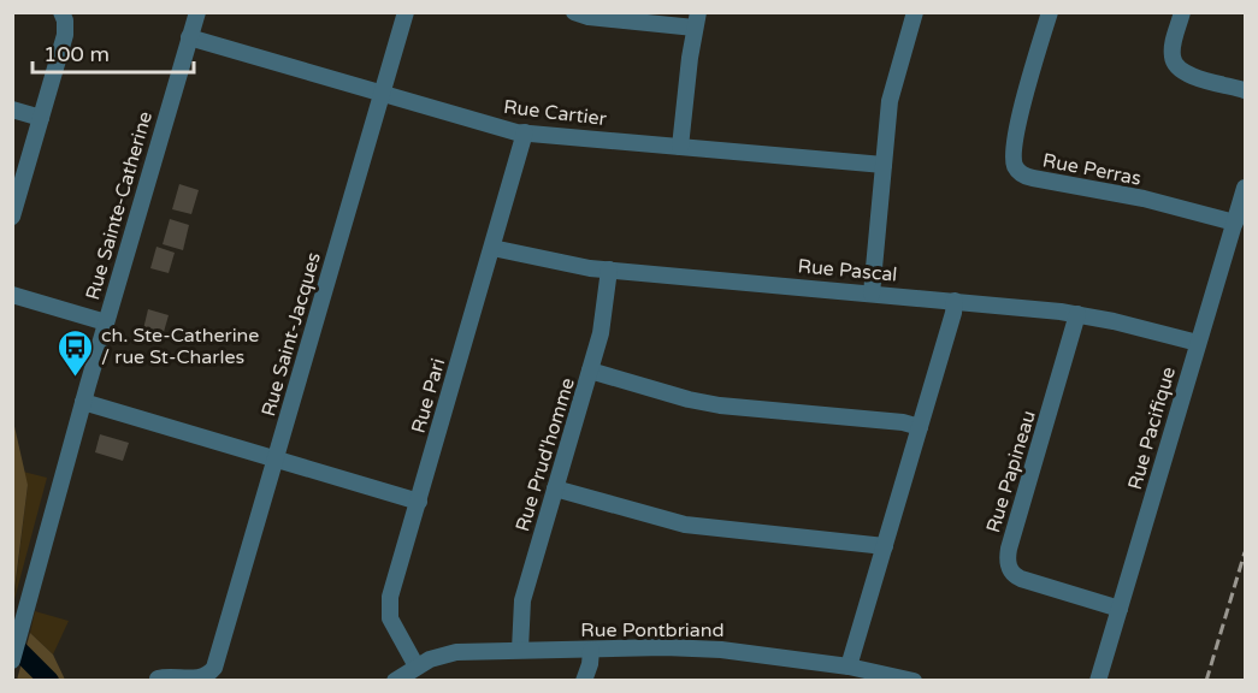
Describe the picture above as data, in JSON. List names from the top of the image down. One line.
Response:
{"streets":{"street":["Rue Cartier","Rue Perras","Rue Sainte-Catherine","Rue Pascal","Rue Saint-Jacques","Rue Pari","Rue Pacifique","Rue Prud'homme","Rue Papineau","Rue Pontbriand"]},"crossings":[["Rue Cartier","Rue Sainte-Catherine"],["Rue Cartier","Rue Saint-Jacques"],["Rue Cartier","Rue Pari"],["Rue Perras","Rue Pacifique"],["Rue Pascal","Rue Pari"],["Rue Pascal","Rue Pacifique"],["Rue Pascal","Rue Prud'homme"],["Rue Pascal","Rue Papineau"],["Rue Pari","Rue Pontbriand"],["Rue Pacifique","Rue Papineau"],["Rue Prud'homme","Rue Pontbriand"]],"places":{"bus stop":["ch. Ste-Catherine / rue St-Charles"]},"scale_bar":"100 m"}
